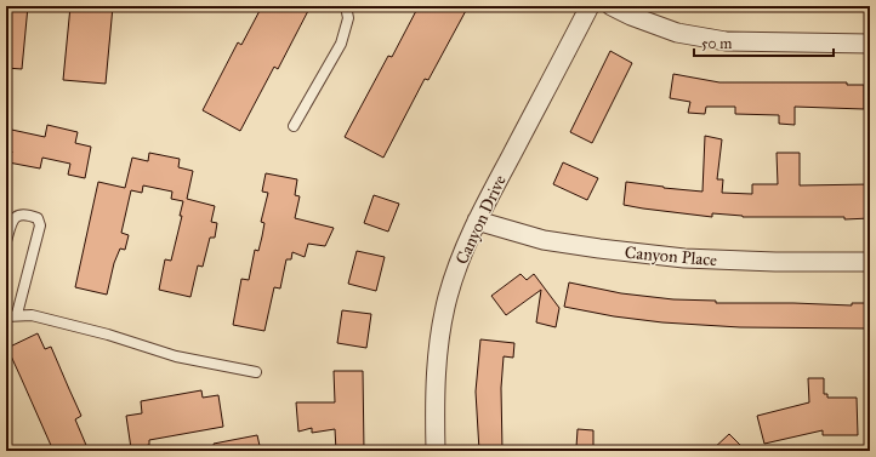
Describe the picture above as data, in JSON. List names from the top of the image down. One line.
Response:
{"streets":{"street":["Canyon Drive","Canyon Place"]},"crossings":[["Canyon Drive","Canyon Place"]],"scale_bar":"50 m"}
